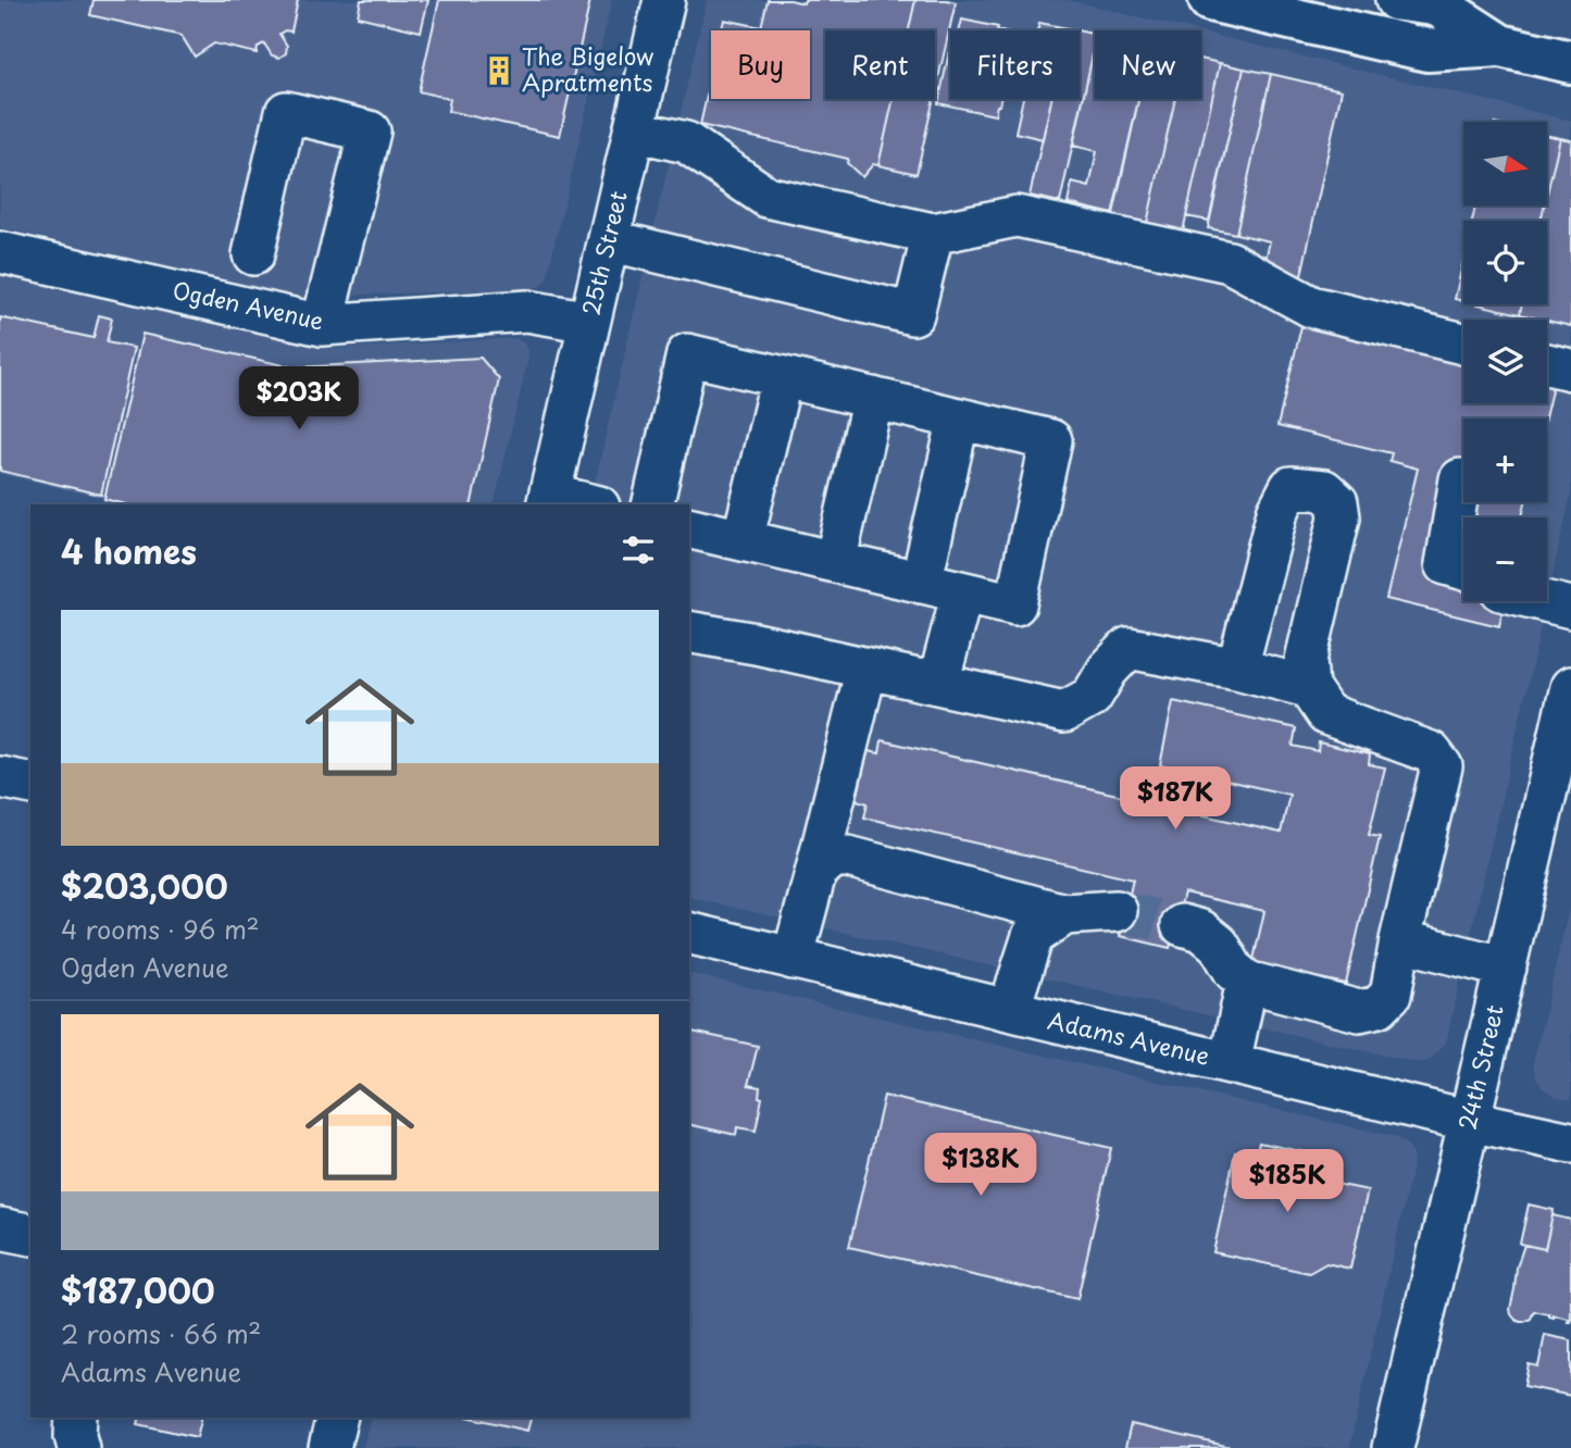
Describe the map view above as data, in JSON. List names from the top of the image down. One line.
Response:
{"streets":{"street":["25th Street","Ogden Avenue","Adams Avenue","24th Street"]},"crossings":[["25th Street","Ogden Avenue"],["Adams Avenue","24th Street"]],"places":{"building":["The Bigelow Apratments"]},"north":"right","page":{"chip":["Buy","Rent","Filters","New"],"map_buttons":["+","−"],"price":["$203K","$187K","$138K","$185K"],"heading":"4 homes","list":[{"name":"$203,000","note":"4 rooms · 96 m² · Ogden Avenue"},{"name":"$187,000","note":"2 rooms · 66 m² · Adams Avenue"}]}}
